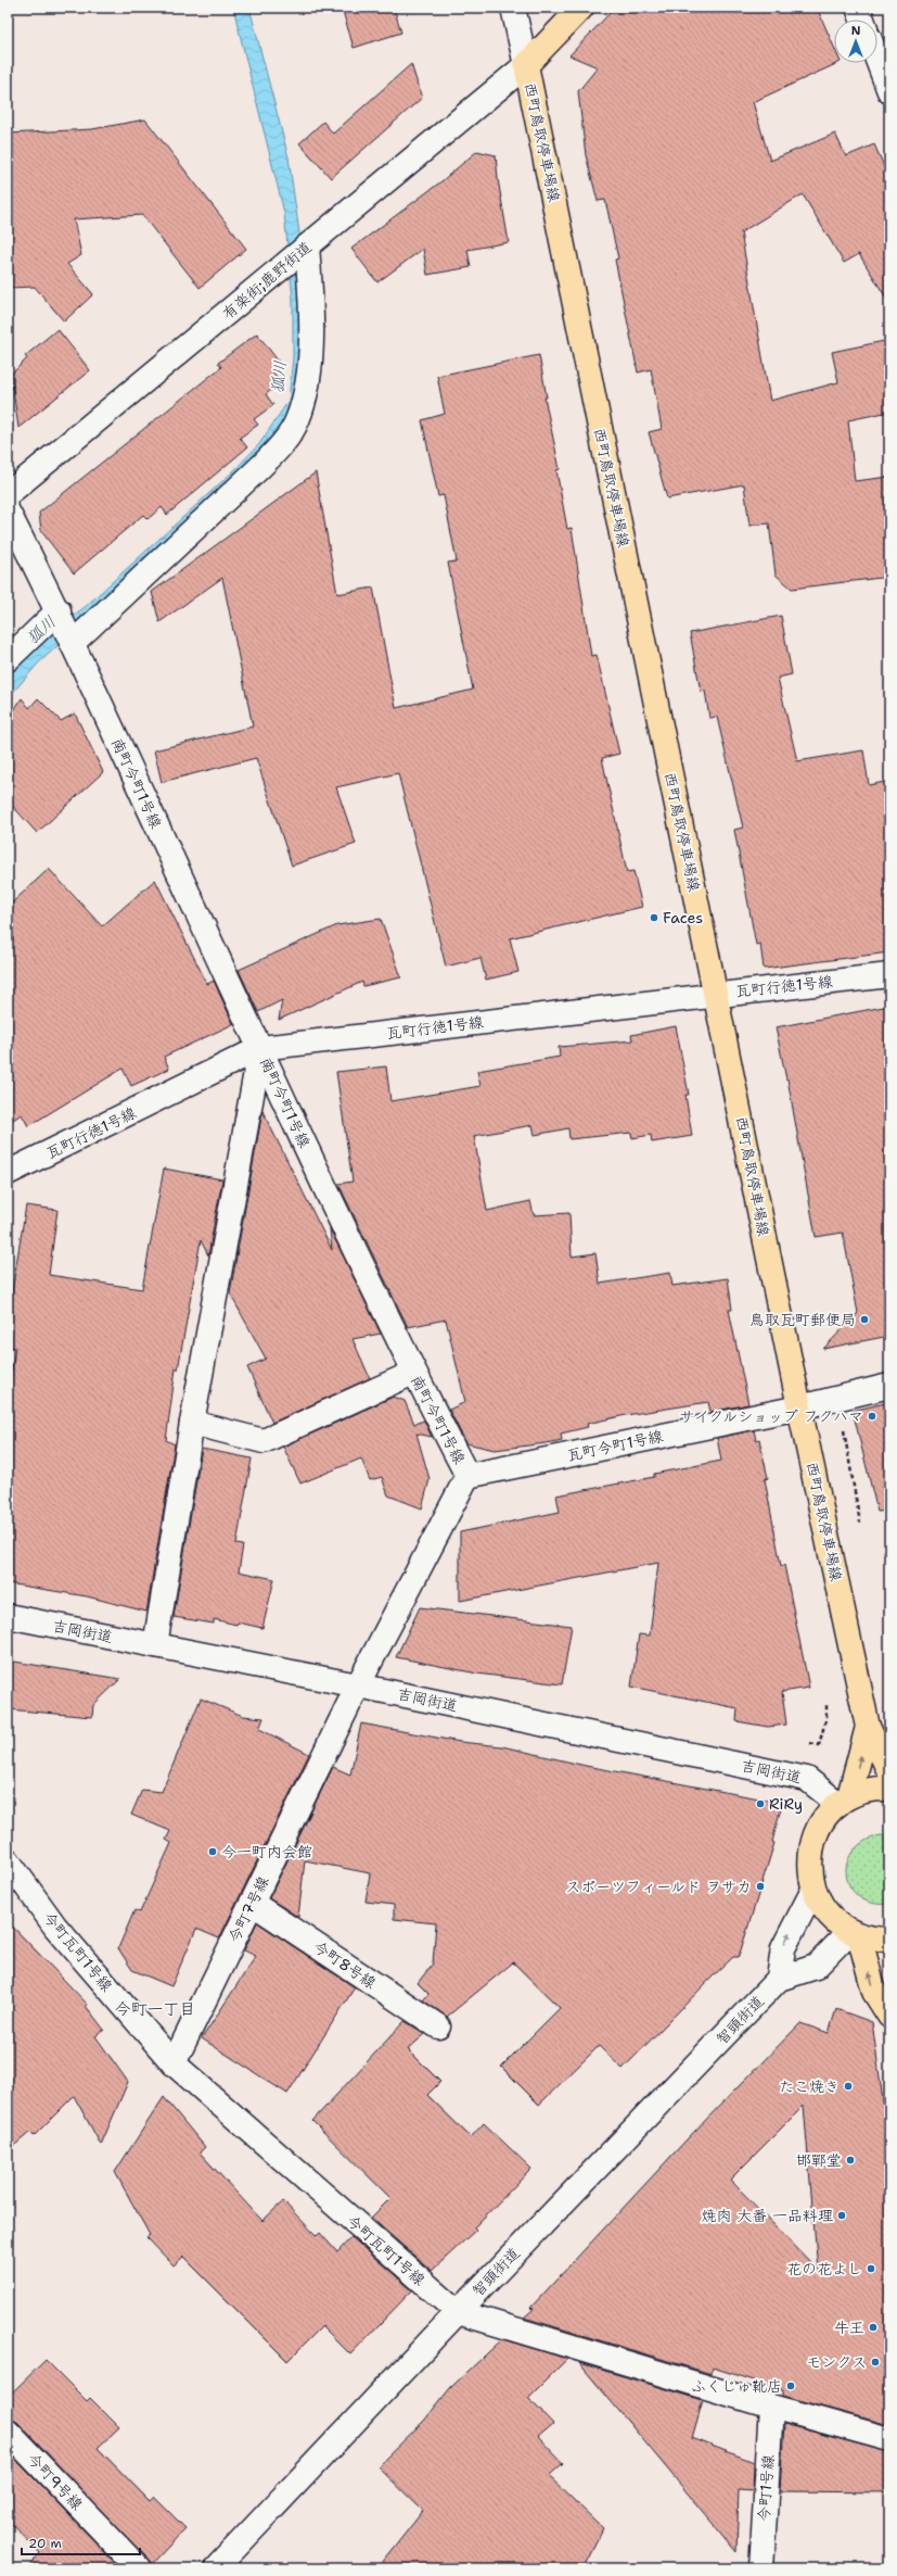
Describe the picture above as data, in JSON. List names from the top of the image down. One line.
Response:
{"streets":{"main road":["西町鳥取停車場線"],"street":["有楽街;鹿野街道","南町今町1号線","瓦町行徳1号線","瓦町今町1号線","吉岡街道","今町7号線","今町瓦町1号線","今町8号線","智頭街道","今町9号線","今町1号線"]},"crossings":[["西町鳥取停車場線","有楽街;鹿野街道"],["西町鳥取停車場線","瓦町行徳1号線"],["西町鳥取停車場線","瓦町今町1号線"],["西町鳥取停車場線","吉岡街道"],["西町鳥取停車場線","智頭街道"],["南町今町1号線","瓦町行徳1号線"],["南町今町1号線","瓦町今町1号線"],["南町今町1号線","吉岡街道"],["南町今町1号線","今町7号線"],["吉岡街道","今町7号線"],["今町7号線","今町瓦町1号線"],["今町7号線","今町8号線"],["今町瓦町1号線","智頭街道"],["今町瓦町1号線","今町1号線"]],"districts":["今町一丁目"],"water":["狐川"],"places":["Faces","鳥取瓦町郵便局","サイクルショップ フクハマ","RiRy","今一町内会館","スポーツフィールド ヲサカ","たこ焼き","邯鄲堂","焼肉 大番 一品料理","花の花よし","牛王","モンクス","ふくじゅ靴店"],"scale_bar":"20 m","north":"top"}
